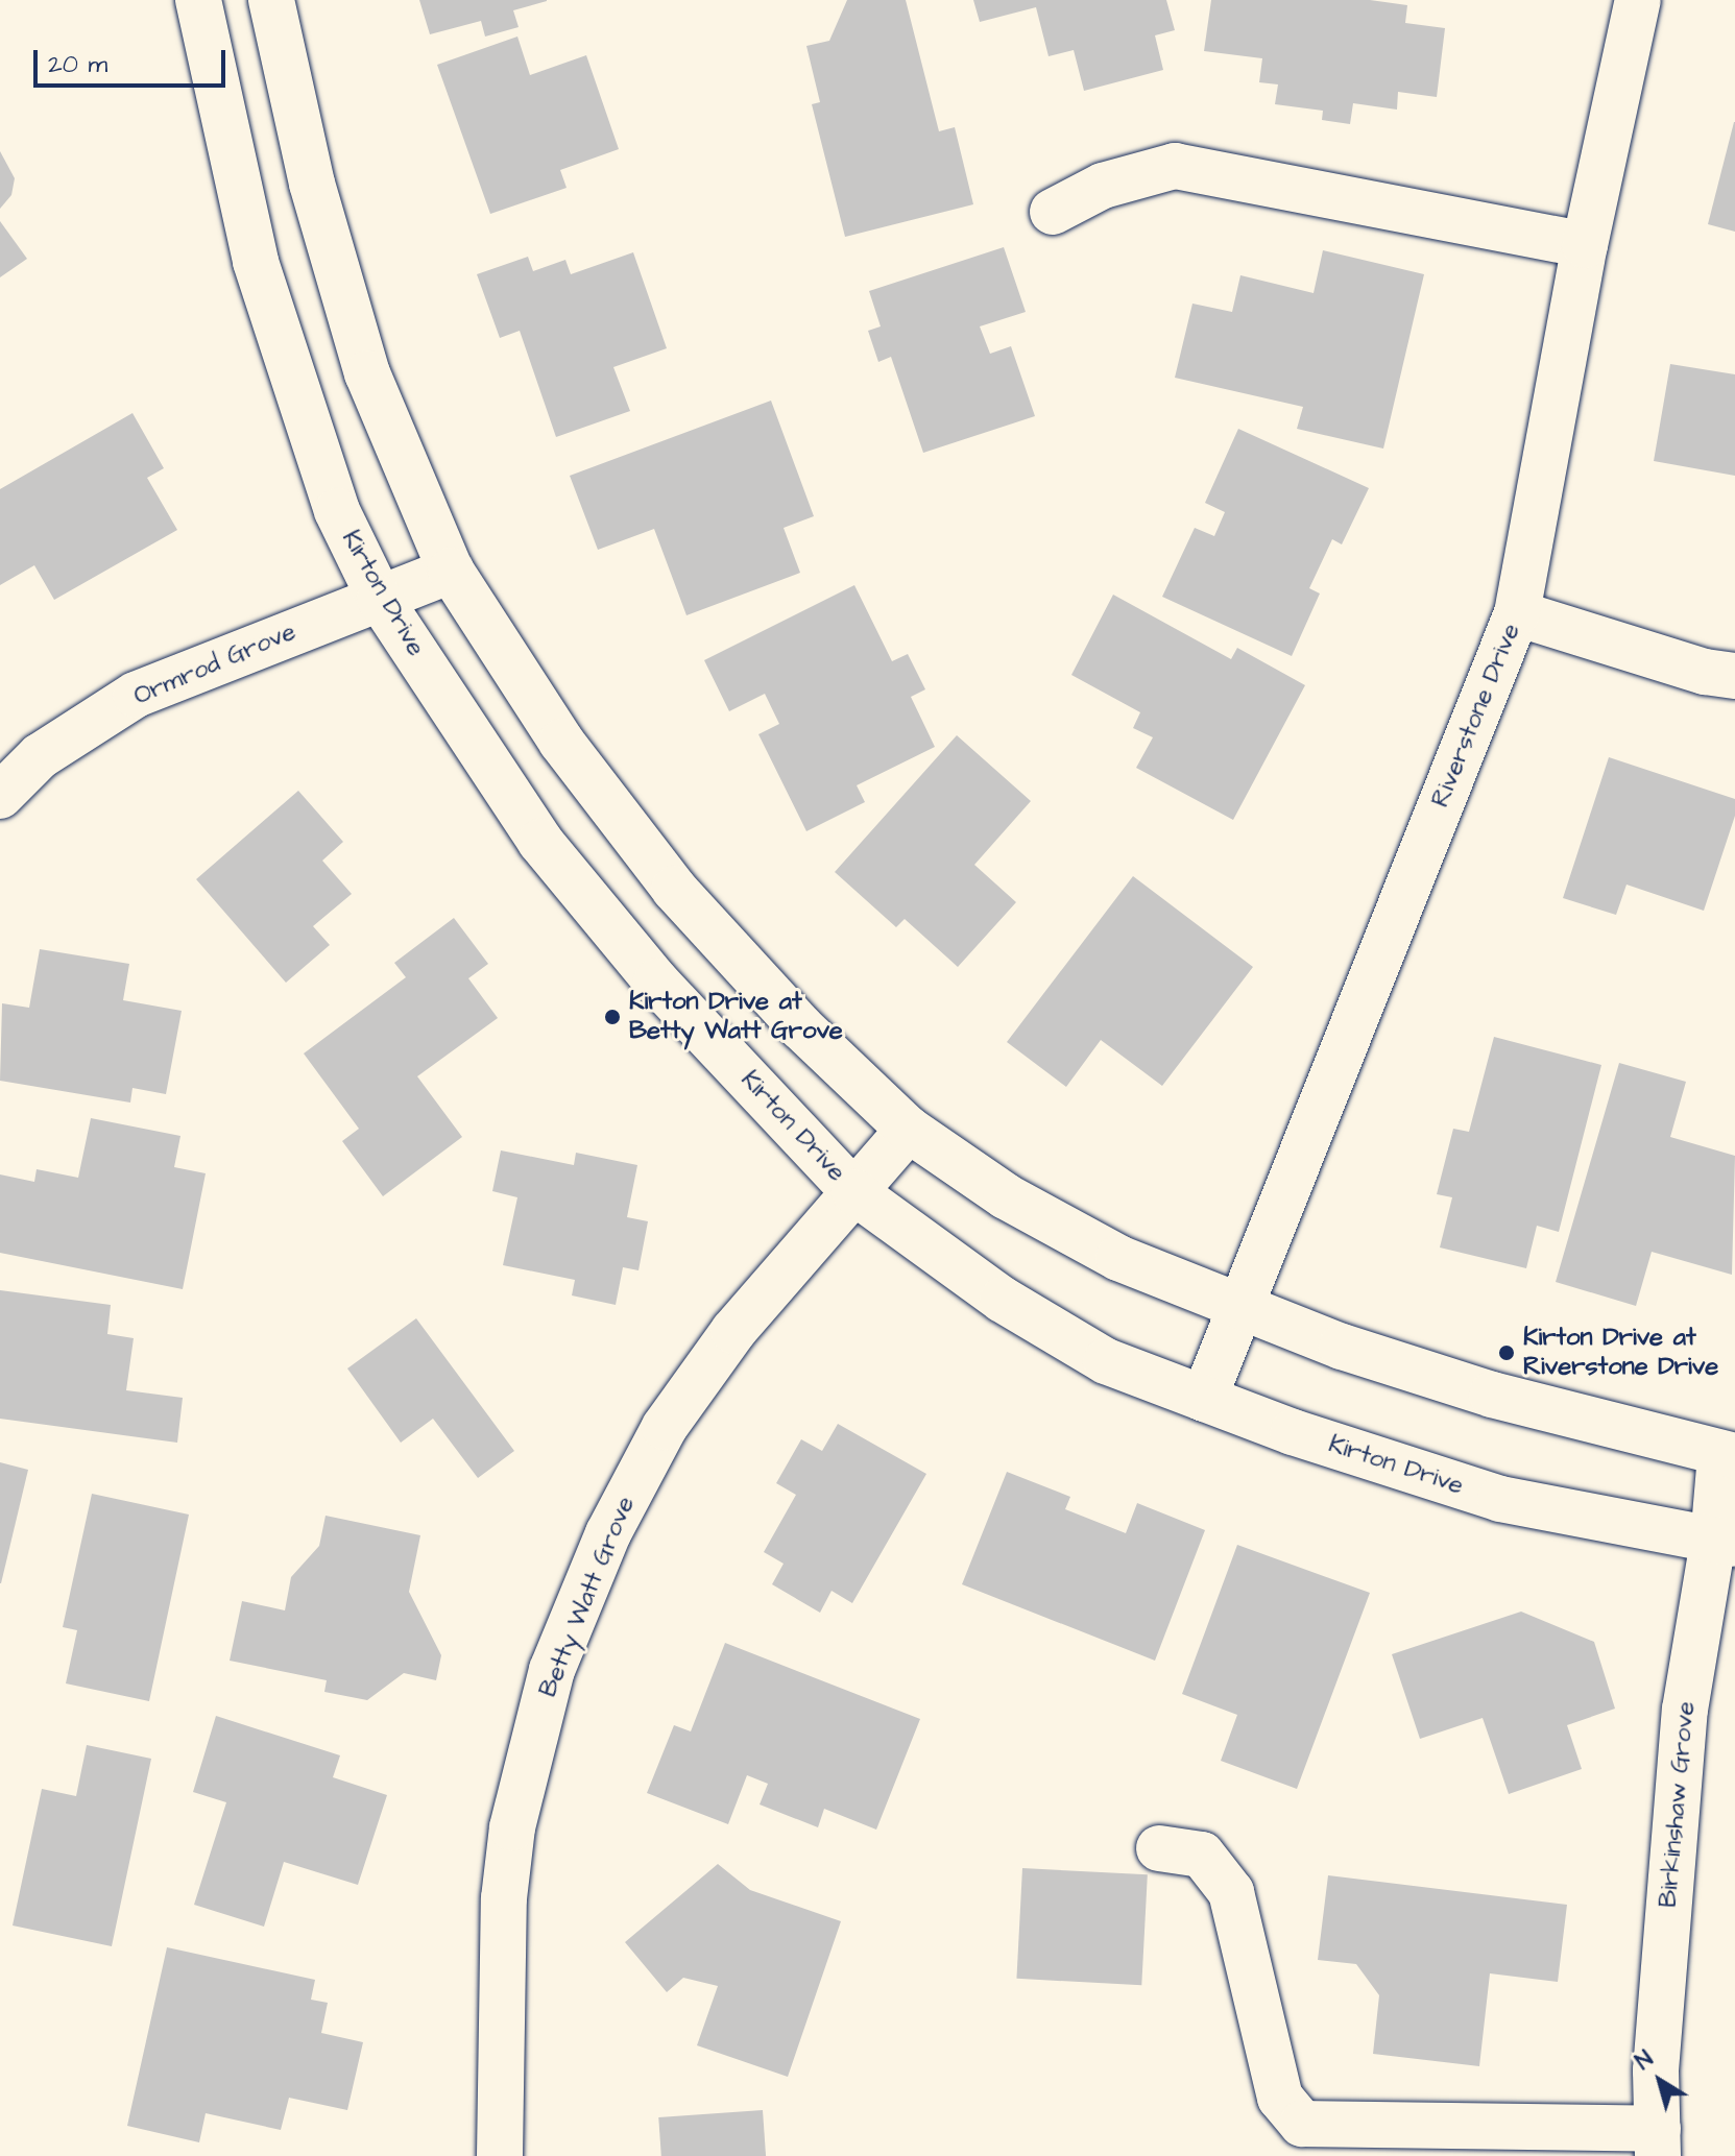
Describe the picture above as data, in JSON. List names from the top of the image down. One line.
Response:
{"streets":{"street":["Kirton Drive","Ormrod Grove","Riverstone Drive","Betty Watt Grove","Birkinshaw Grove"]},"crossings":[["Kirton Drive","Ormrod Grove"],["Kirton Drive","Riverstone Drive"],["Kirton Drive","Betty Watt Grove"],["Kirton Drive","Birkinshaw Grove"]],"places":["Kirton Drive at Betty Watt Grove","Kirton Drive at Riverstone Drive"],"scale_bar":"20 m","north":"top left"}
